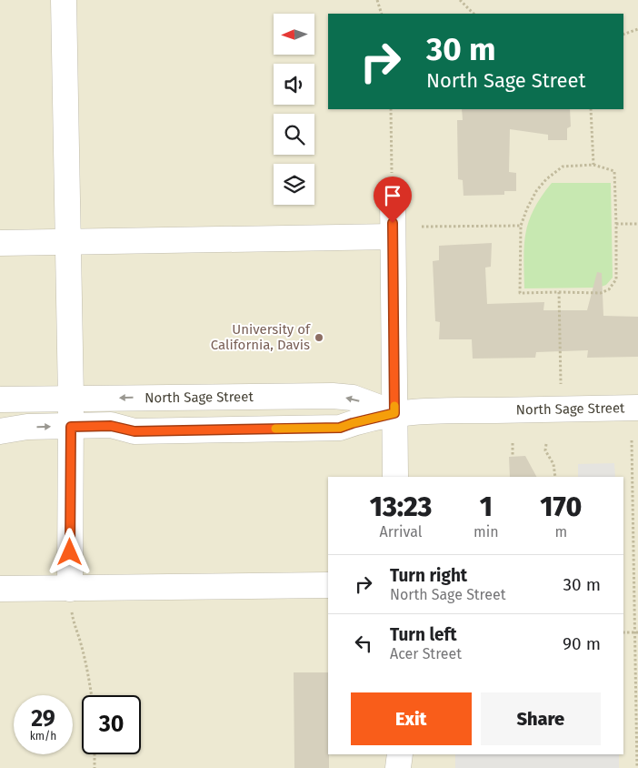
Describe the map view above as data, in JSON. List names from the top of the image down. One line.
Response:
{"streets":{"street":["North Sage Street"]},"places":["University of California, Davis"],"north":"left","page":{"turn":["30 m","North Sage Street"],"eta":["13:23","Arrival","1","min","170","m"],"list":[{"name":"Turn right","note":"North Sage Street","value":"30 m"},{"name":"Turn left","note":"Acer Street","value":"90 m"}],"buttons":["Exit","Share"],"speed":"29 km/h","limit":"30"}}
